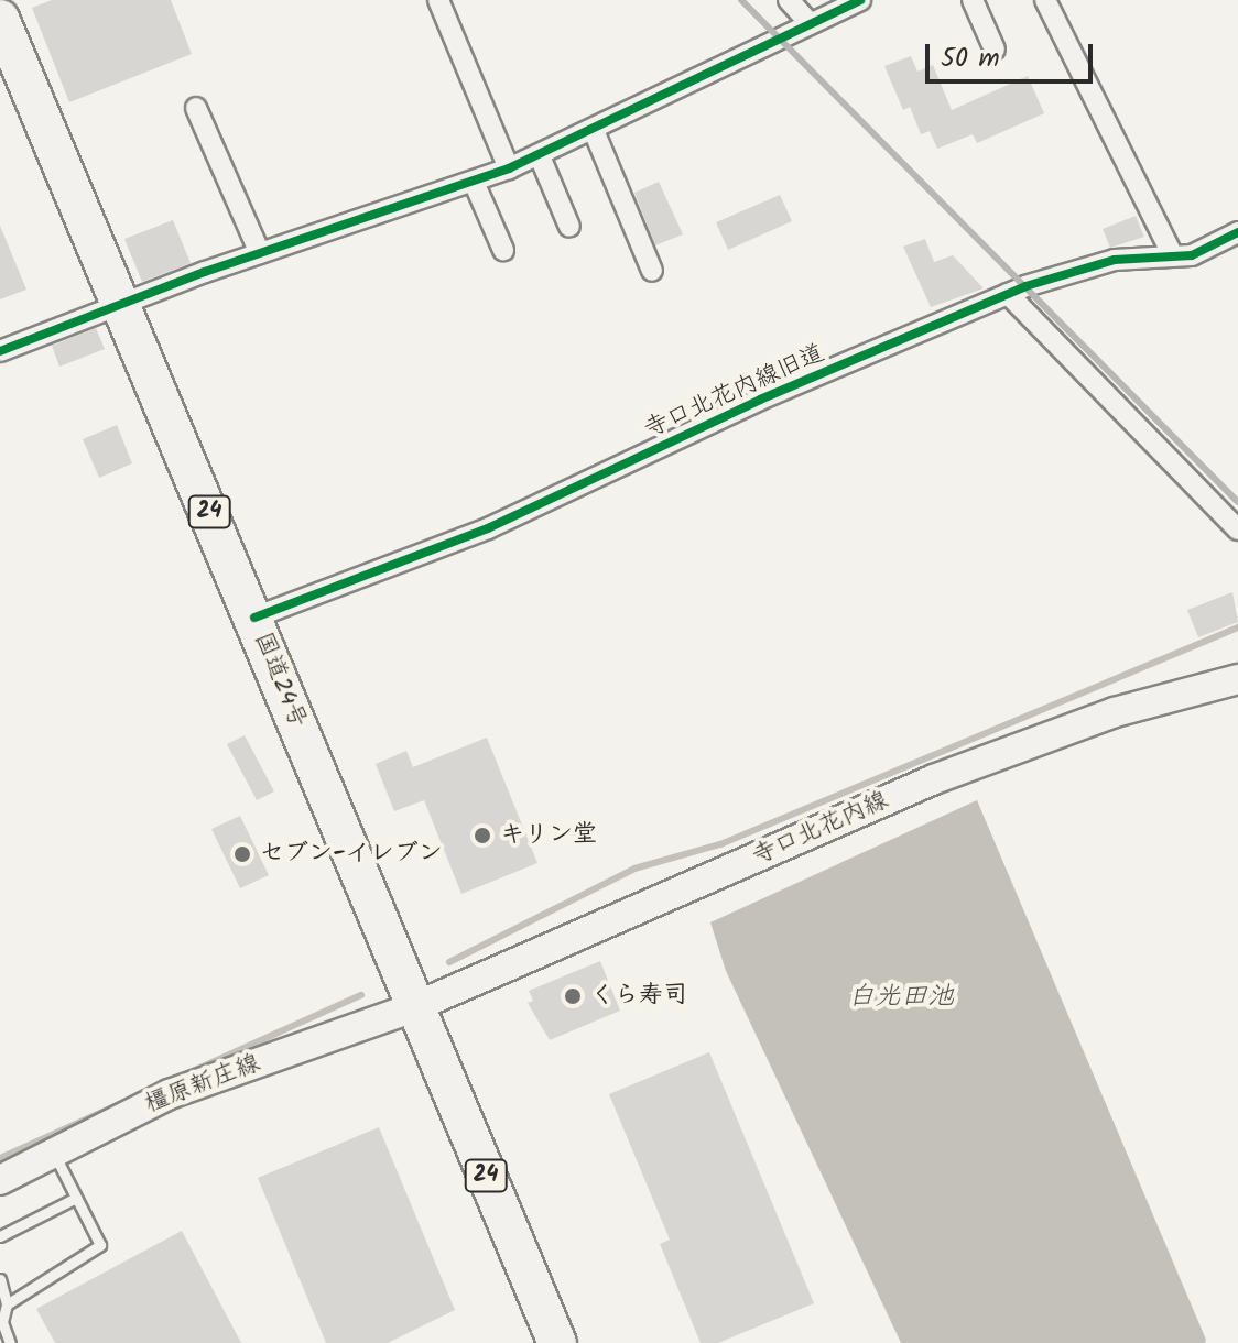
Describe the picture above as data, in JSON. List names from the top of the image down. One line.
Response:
{"streets":{"highway":["24","国道24号"],"main road":["寺口北花内線","橿原新庄線"],"street":["寺口北花内線旧道"]},"crossings":[["寺口北花内線旧道","国道24号"],["国道24号","寺口北花内線"],["国道24号","橿原新庄線"],["寺口北花内線","橿原新庄線"]],"water":["白光田池"],"places":["キリン堂","セブン-イレブン","くら寿司"],"scale_bar":"50 m"}
